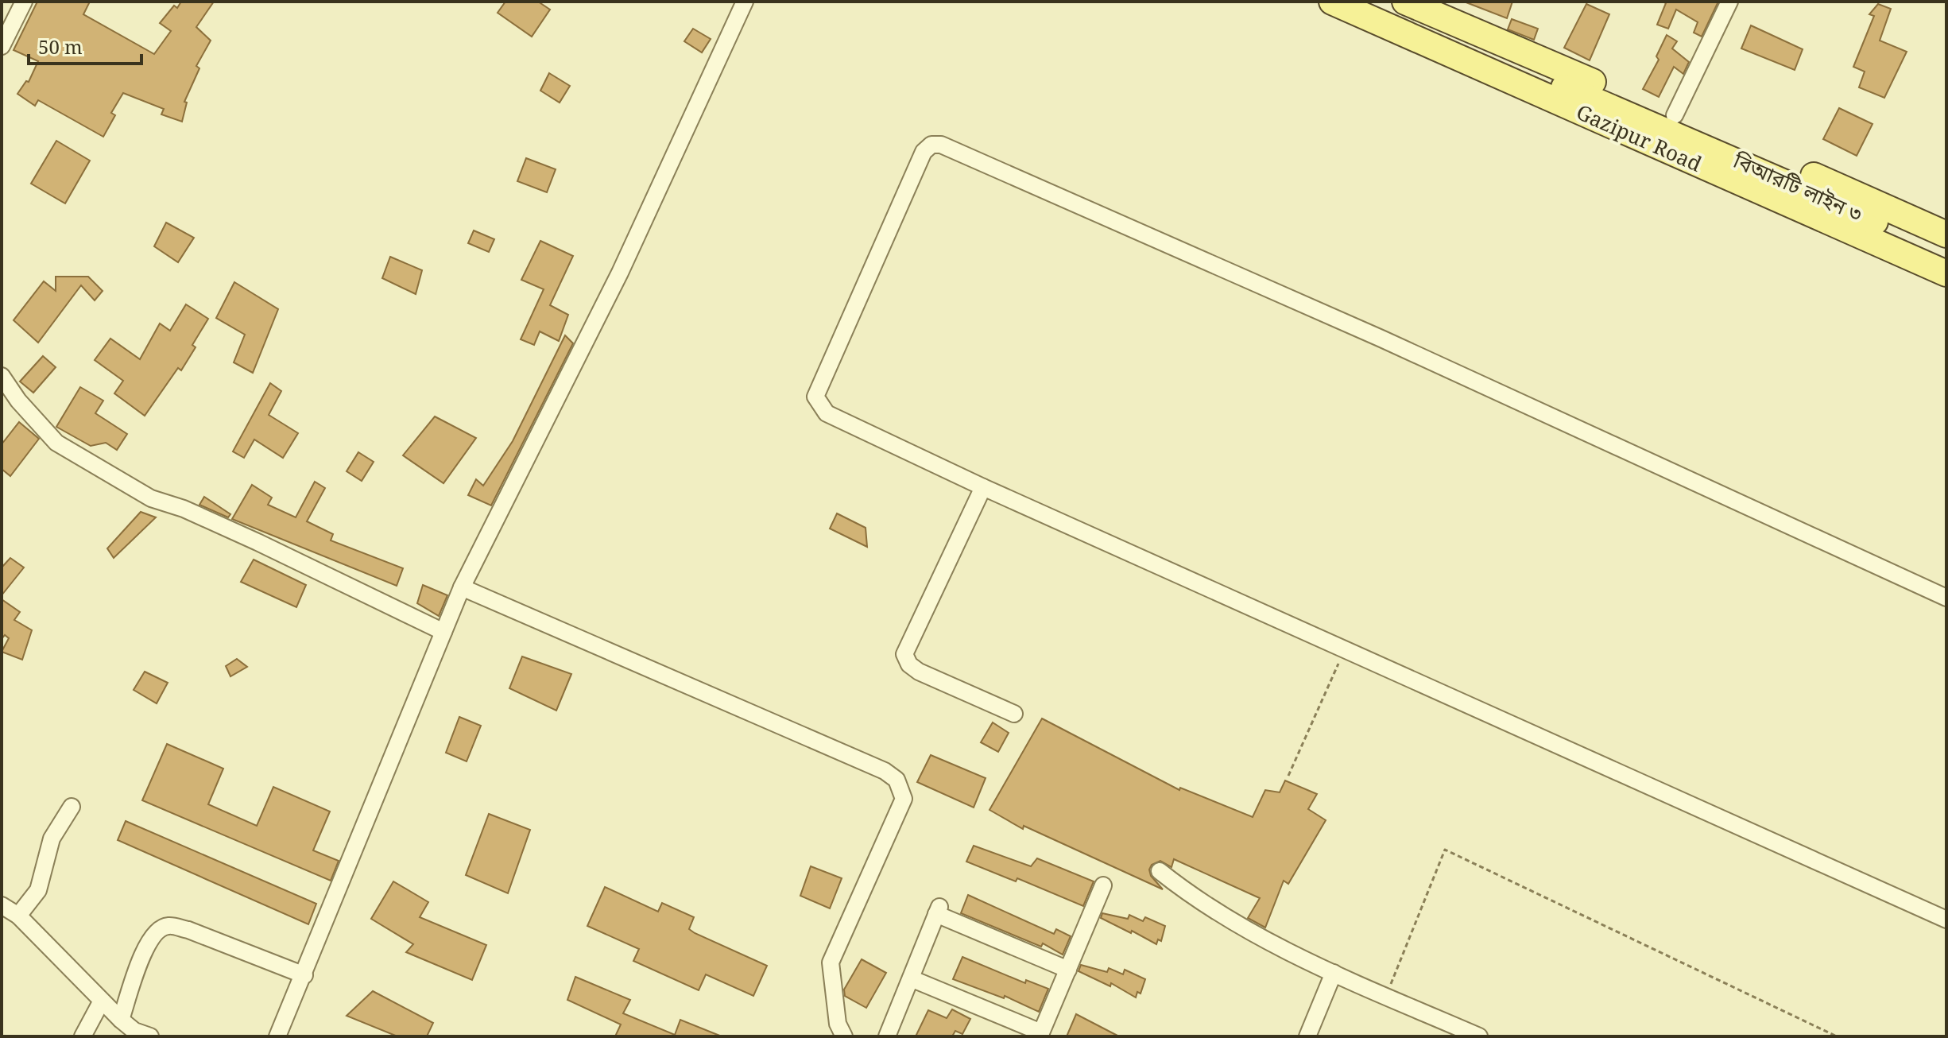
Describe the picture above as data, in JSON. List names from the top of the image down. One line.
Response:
{"streets":{"main road":["Gazipur Road","বিআরটি লাইন ৩"]},"scale_bar":"50 m"}
